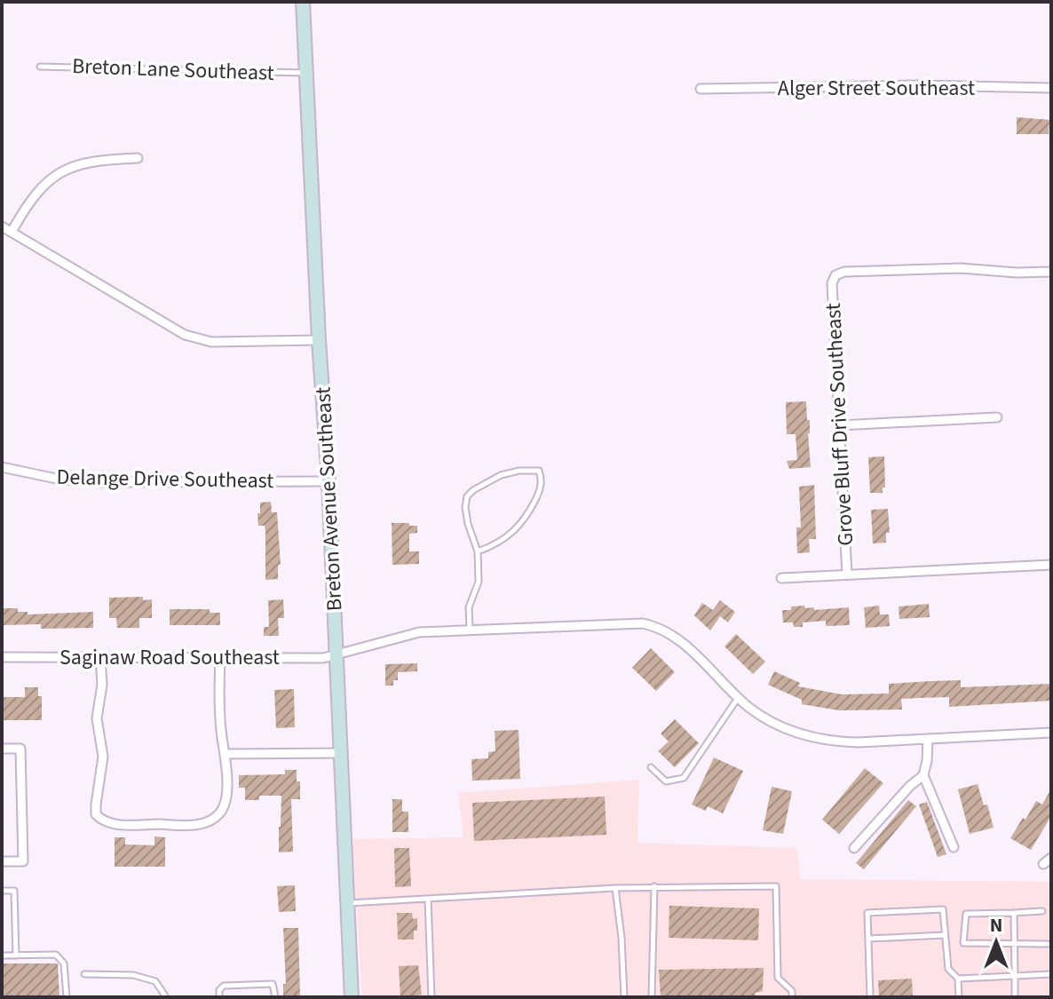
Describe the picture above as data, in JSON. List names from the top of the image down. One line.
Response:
{"streets":{"main road":["Breton Avenue Southeast"],"street":["Alger Street Southeast","Grove Bluff Drive Southeast","Delange Drive Southeast","Saginaw Road Southeast"],"lane":["Breton Lane Southeast"]},"crossings":[["Breton Lane Southeast","Breton Avenue Southeast"],["Delange Drive Southeast","Breton Avenue Southeast"],["Breton Avenue Southeast","Saginaw Road Southeast"]],"north":"top"}
